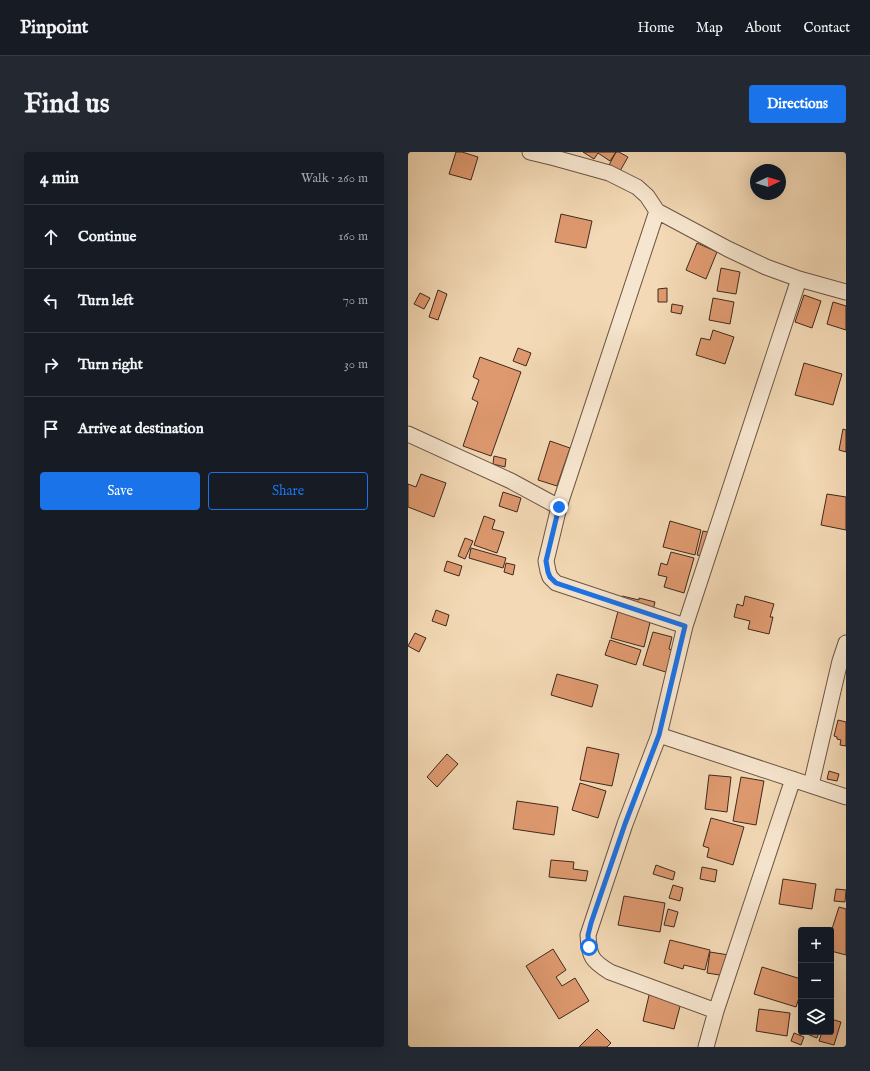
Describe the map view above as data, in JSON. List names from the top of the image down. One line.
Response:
{"north":"right","page":{"header":"Pinpoint","nav":["Home","Map","About","Contact"],"buttons":["Directions",["Save","Share"]],"title":"Find us","heading":["4 min","Walk · 260 m"],"list":[["Continue","160 m"],["Turn left","70 m"],["Turn right","30 m"],"Arrive at destination"],"map_buttons":["+","−"]}}
